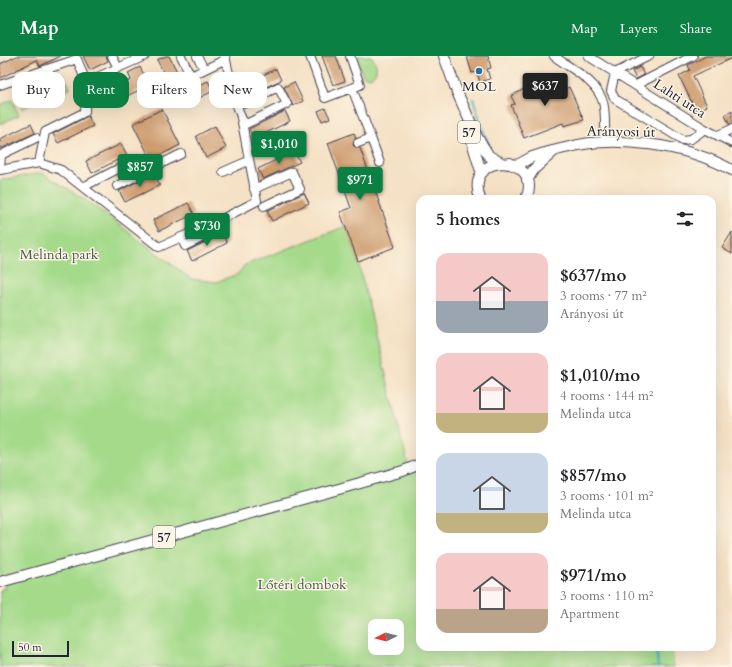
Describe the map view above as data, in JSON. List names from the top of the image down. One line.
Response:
{"streets":{"main road":["Arányosi út","57"],"street":["Lahti utca"]},"crossings":[["Arányosi út","57"]],"parks":["Melinda park","Lőtéri dombok"],"places":["MOL"],"scale_bar":"50 m","north":"left","page":{"header":"Map","nav":["Map","Layers","Share"],"chip":["Buy","Rent","Filters","New"],"price":["$637","$1,010","$857","$971","$730"],"heading":"5 homes","list":[{"name":"$637/mo","note":"3 rooms · 77 m² · Arányosi út"},{"name":"$1,010/mo","note":"4 rooms · 144 m² · Melinda utca"},{"name":"$857/mo","note":"3 rooms · 101 m² · Melinda utca"},{"name":"$971/mo","note":"3 rooms · 110 m² · Apartment"}],"scale":"50 m"}}
